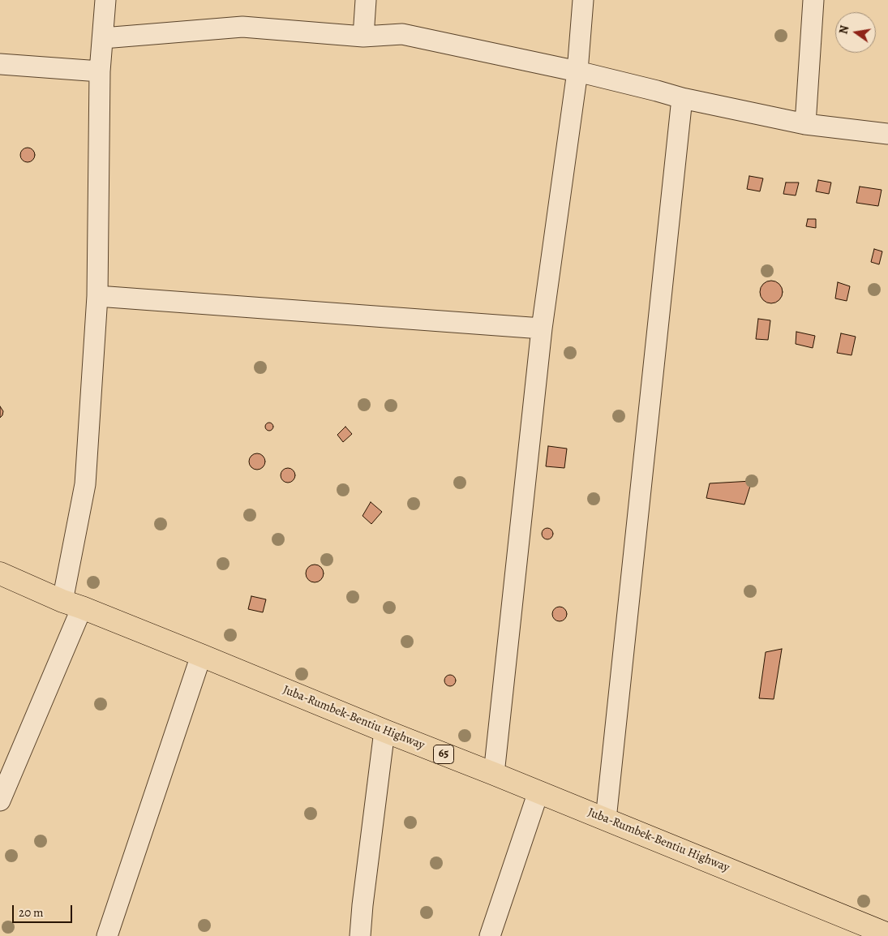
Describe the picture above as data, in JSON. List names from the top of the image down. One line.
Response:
{"streets":{"main road":["Juba-Rumbek-Bentiu Highway","65"]},"scale_bar":"20 m","north":"left"}
